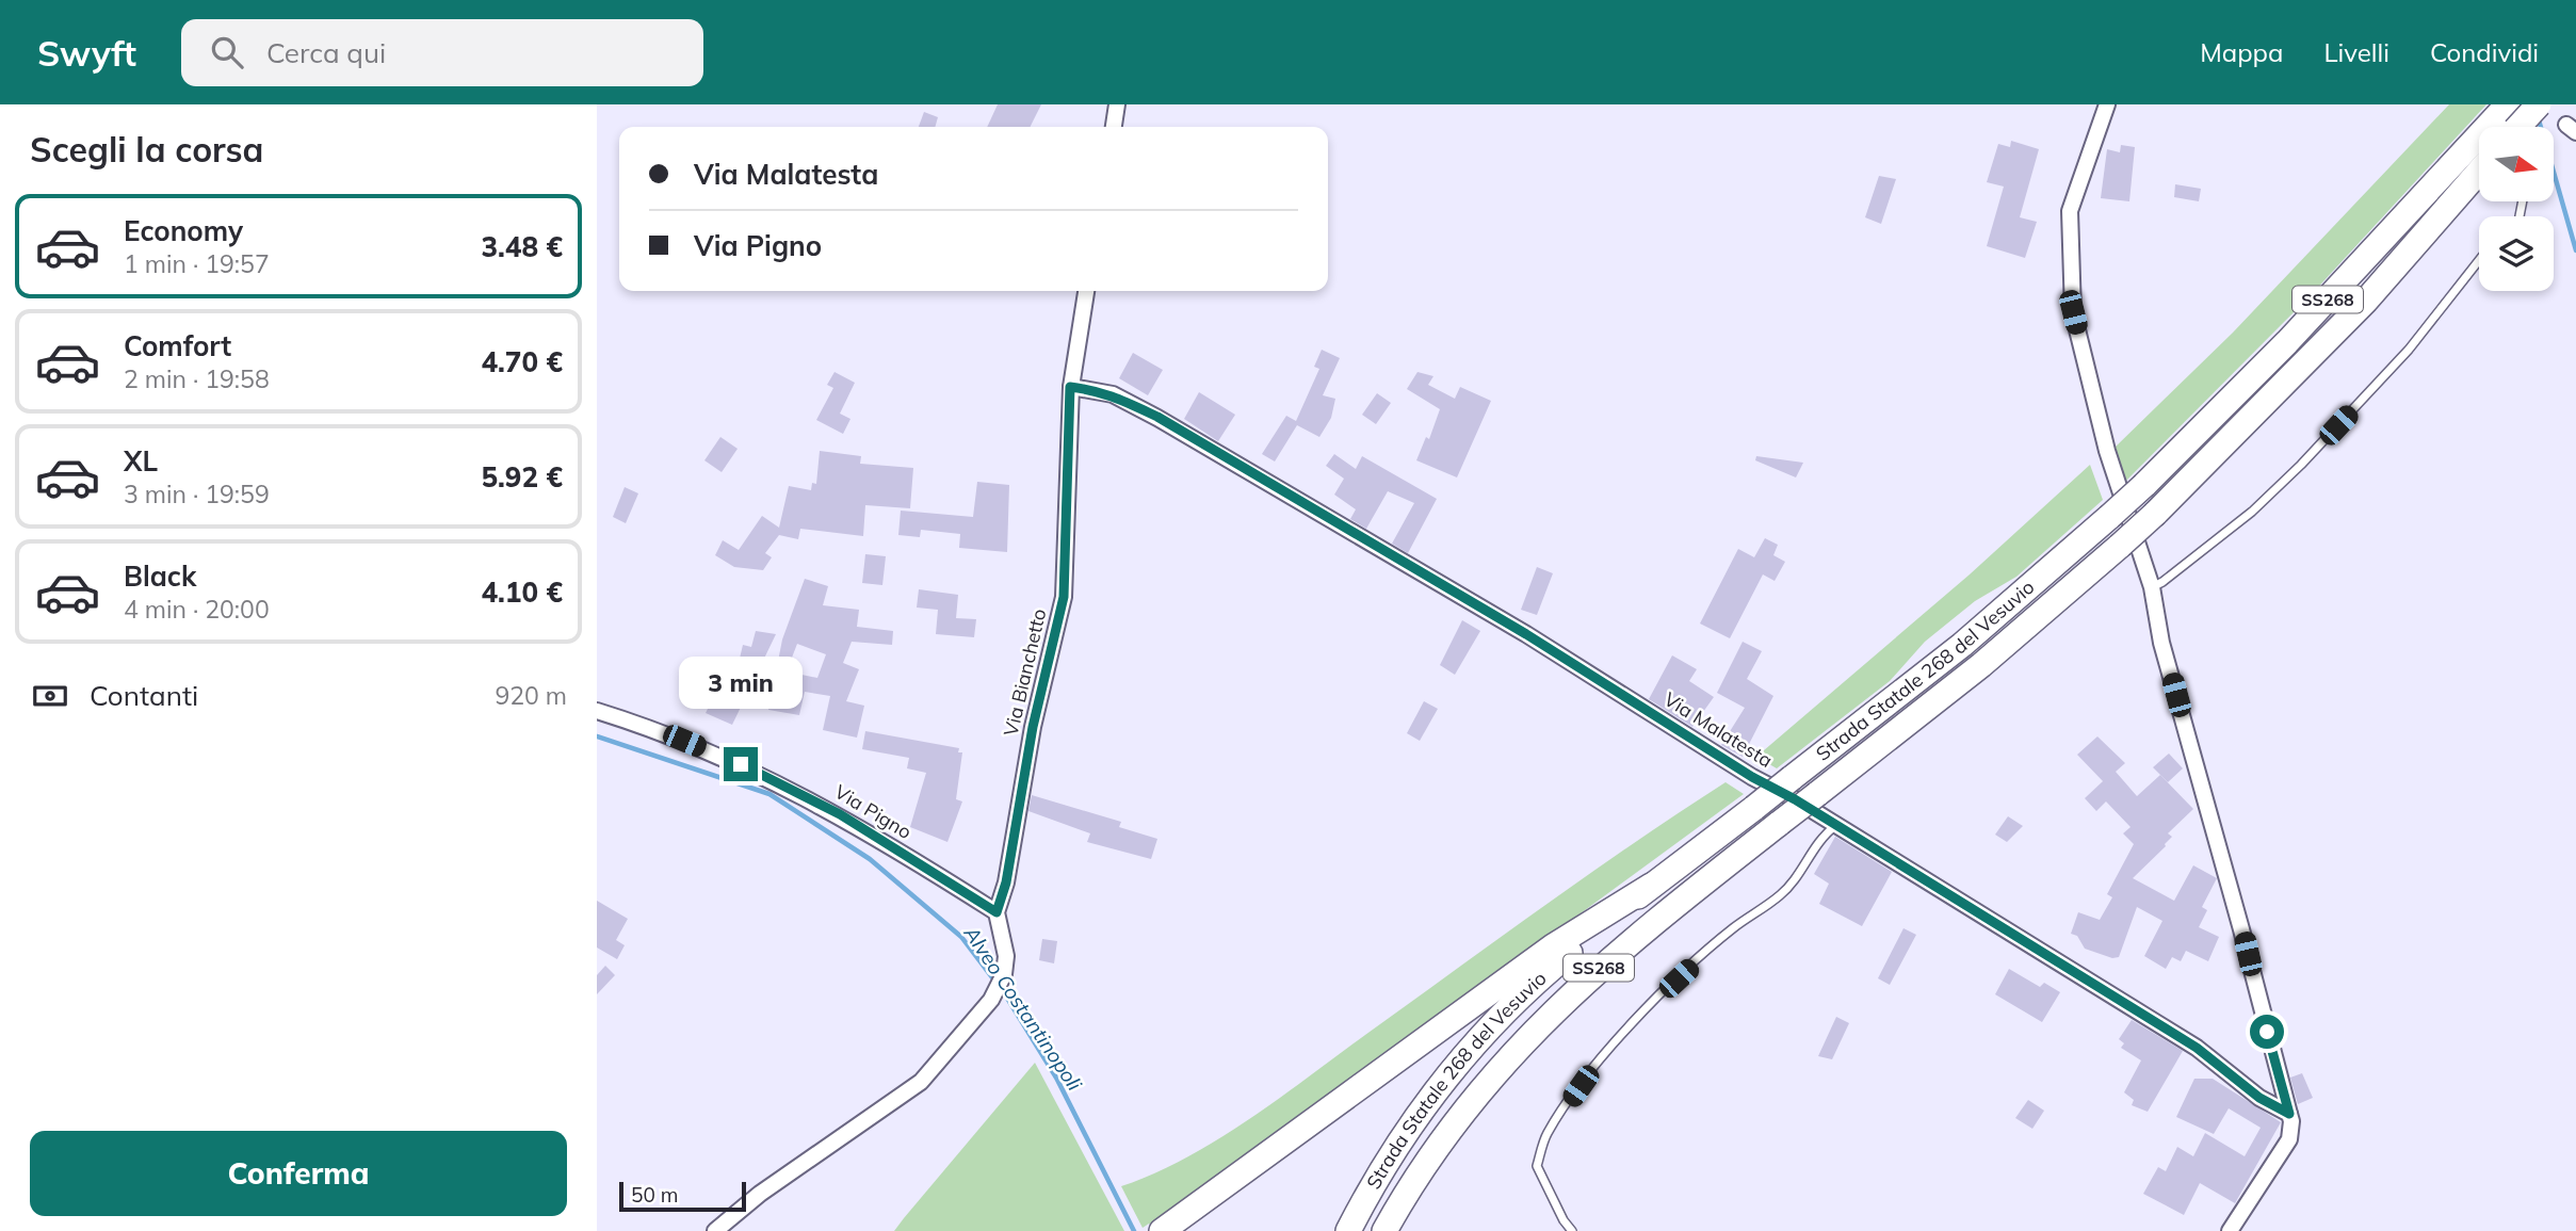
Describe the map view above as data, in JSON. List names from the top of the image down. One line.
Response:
{"streets":{"highway":["SS268","Strada Statale 268 del Vesuvio"],"street":["Via Bianchetto","Via Malatesta","Via Pigno"]},"crossings":[["Via Bianchetto","Via Malatesta"],["Via Bianchetto","Via Pigno"]],"water":["Alveo Costantinopoli"],"scale_bar":"50 m","north":"right","page":{"header":"Swyft","search":"Cerca qui","nav":["Mappa","Livelli","Condividi"],"heading":"Scegli la corsa","banner":["Via Malatesta","Via Pigno"],"list":[{"name":"Economy","note":"1 min · 19:57","value":"3.48 €"},{"name":"Comfort","note":"2 min · 19:58","value":"4.70 €"},{"name":"XL","note":"3 min · 19:59","value":"5.92 €"},{"name":"Black","note":"4 min · 20:00","value":"4.10 €"}],"pay":["Contanti","920 m"],"bubble":"3 min","buttons":"Conferma","scale":"50 m"}}
